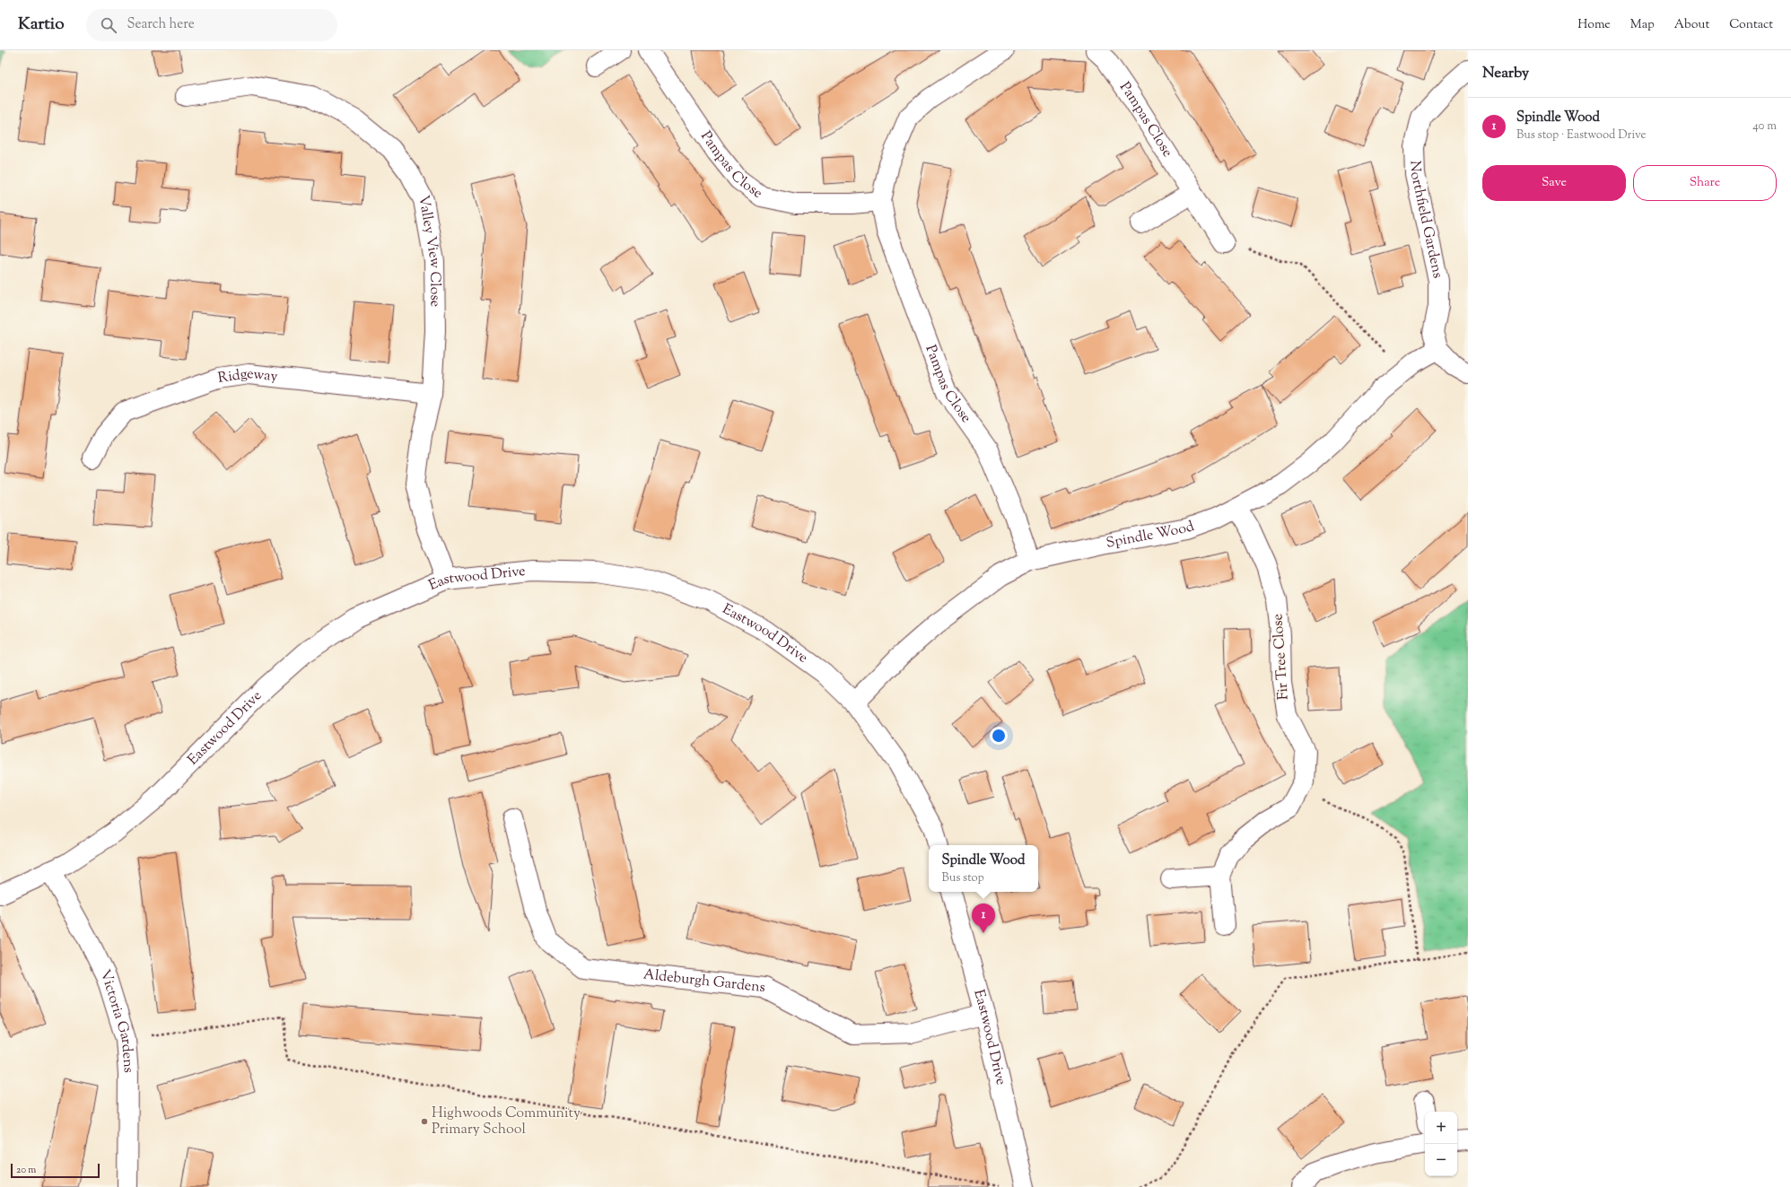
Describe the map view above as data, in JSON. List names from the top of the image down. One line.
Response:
{"streets":{"street":["Pampas Close","Northfield Gardens","Valley View Close","Ridgeway","Spindle Wood","Eastwood Drive","Fir Tree Close","Aldeburgh Gardens","Victoria Gardens"]},"crossings":[["Pampas Close","Spindle Wood"],["Northfield Gardens","Spindle Wood"],["Valley View Close","Ridgeway"],["Valley View Close","Eastwood Drive"],["Spindle Wood","Eastwood Drive"],["Spindle Wood","Fir Tree Close"],["Eastwood Drive","Aldeburgh Gardens"],["Eastwood Drive","Victoria Gardens"]],"places":["Highwoods Community Primary School"],"scale_bar":"20 m","page":{"header":"Kartio","search":"Search here","nav":["Home","Map","About","Contact"],"heading":"Nearby","list":[{"mark":"1","name":"Spindle Wood","note":"Bus stop · Eastwood Drive","value":"40 m"}],"buttons":["Save","Share"],"popup":["Spindle Wood","Bus stop"],"pins":"1","map_buttons":["+","−"],"scale":"20 m"}}
